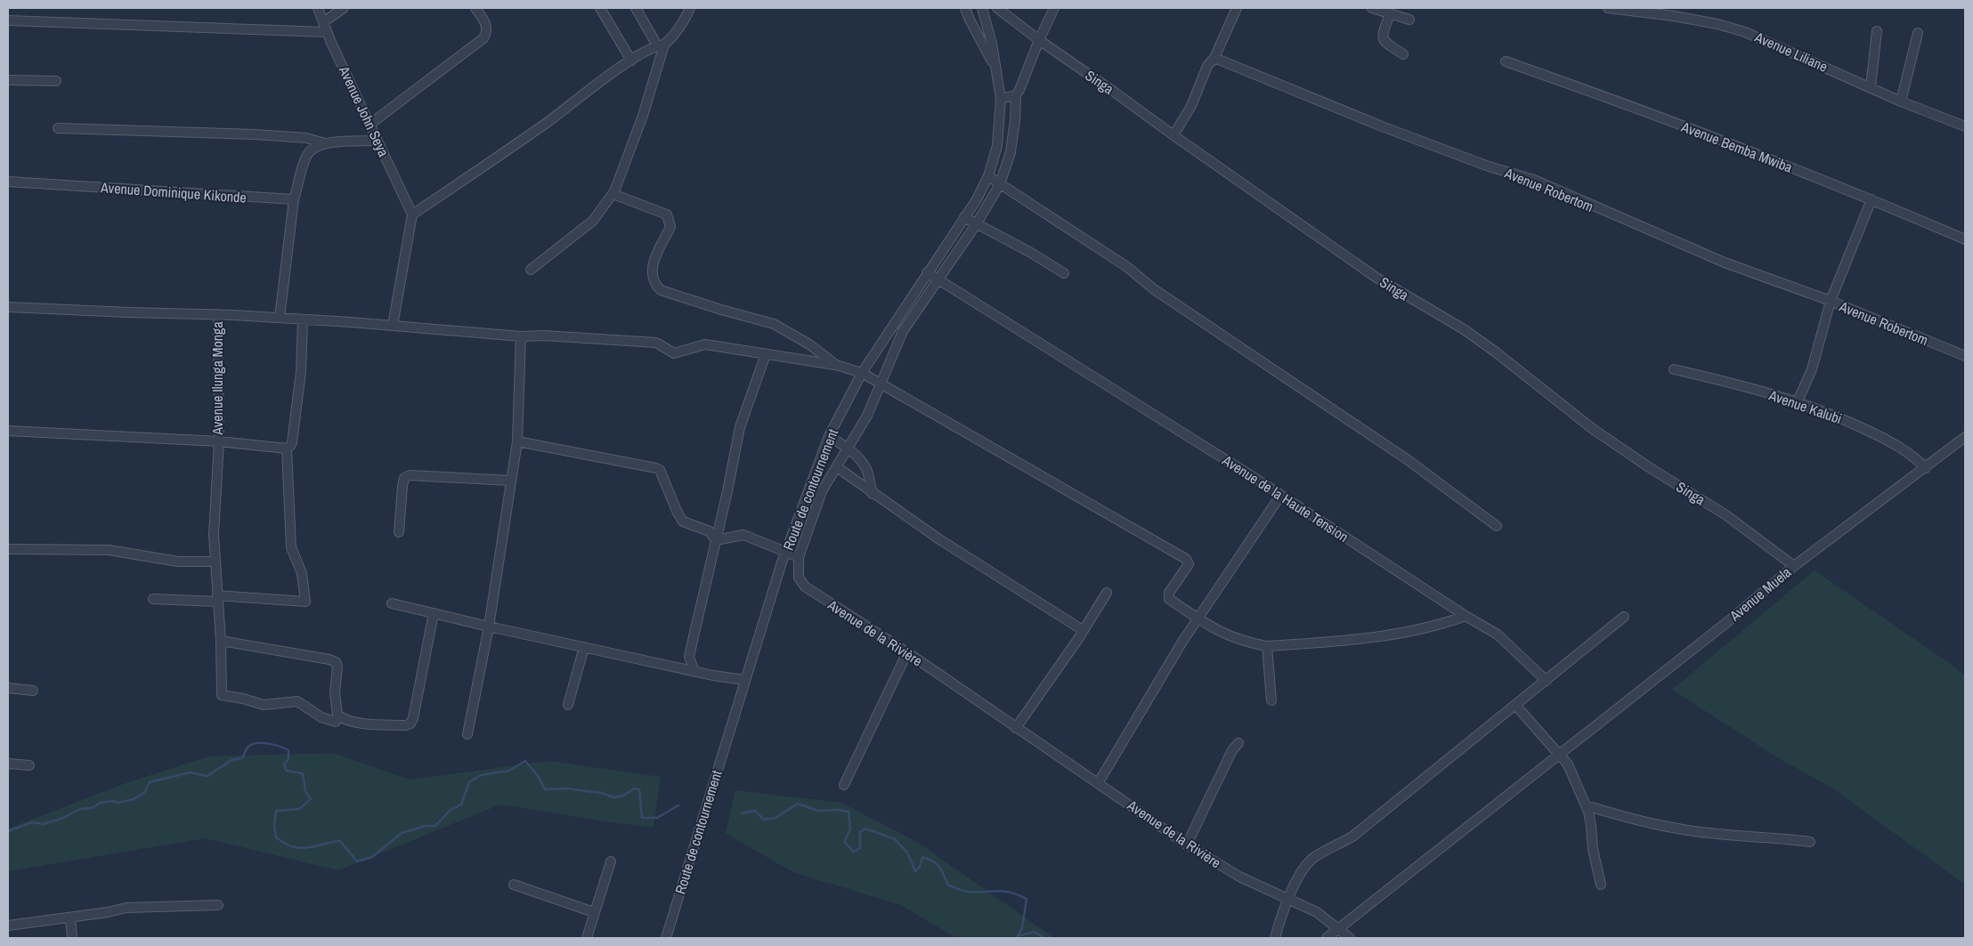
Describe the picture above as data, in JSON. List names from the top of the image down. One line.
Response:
{"streets":{"street":["Avenue Liliane","Singa","Avenue John Seya","Avenue Bemba Mwiba","Avenue Robertom","Avenue Dominique Kikonde","Avenue Ilunga Monga","Avenue Kalubi","Route de contournement","Avenue de la Haute Tension","Avenue Muela","Avenue de la Rivière"]},"crossings":[["Singa","Avenue Muela"],["Avenue Kalubi","Avenue Muela"],["Route de contournement","Avenue de la Haute Tension"],["Avenue Muela","Avenue de la Rivière"]]}
